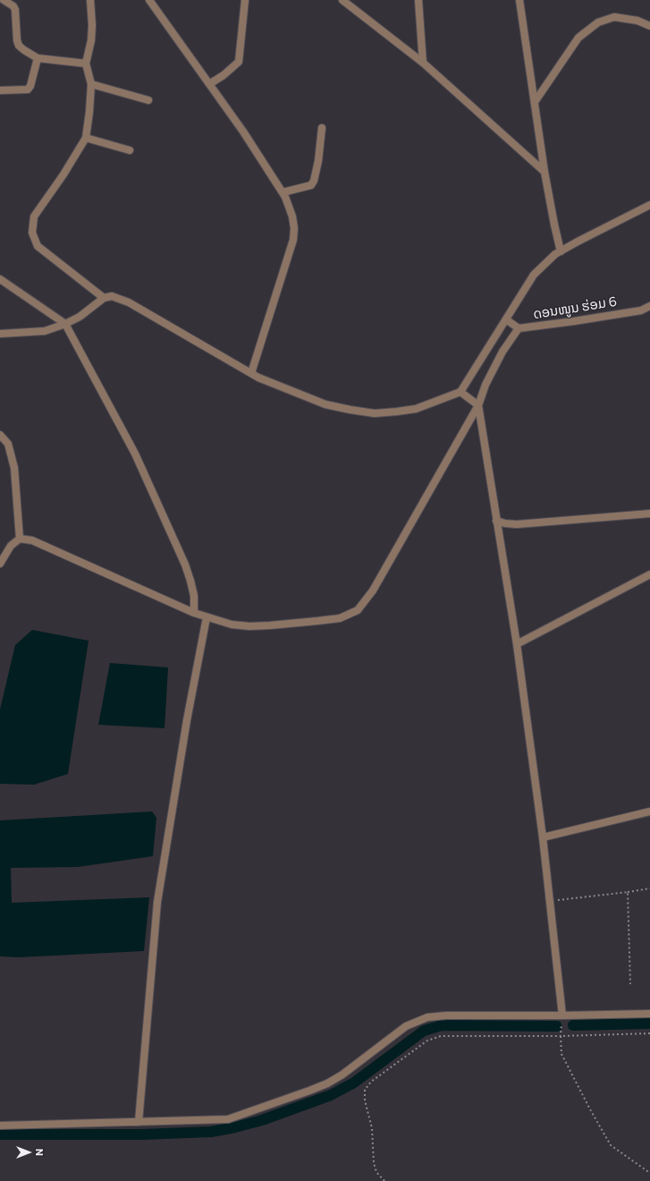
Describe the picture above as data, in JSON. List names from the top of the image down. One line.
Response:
{"streets":{"street":["ດອນໜູນ ຮ່ອມ 6"]},"north":"right"}
